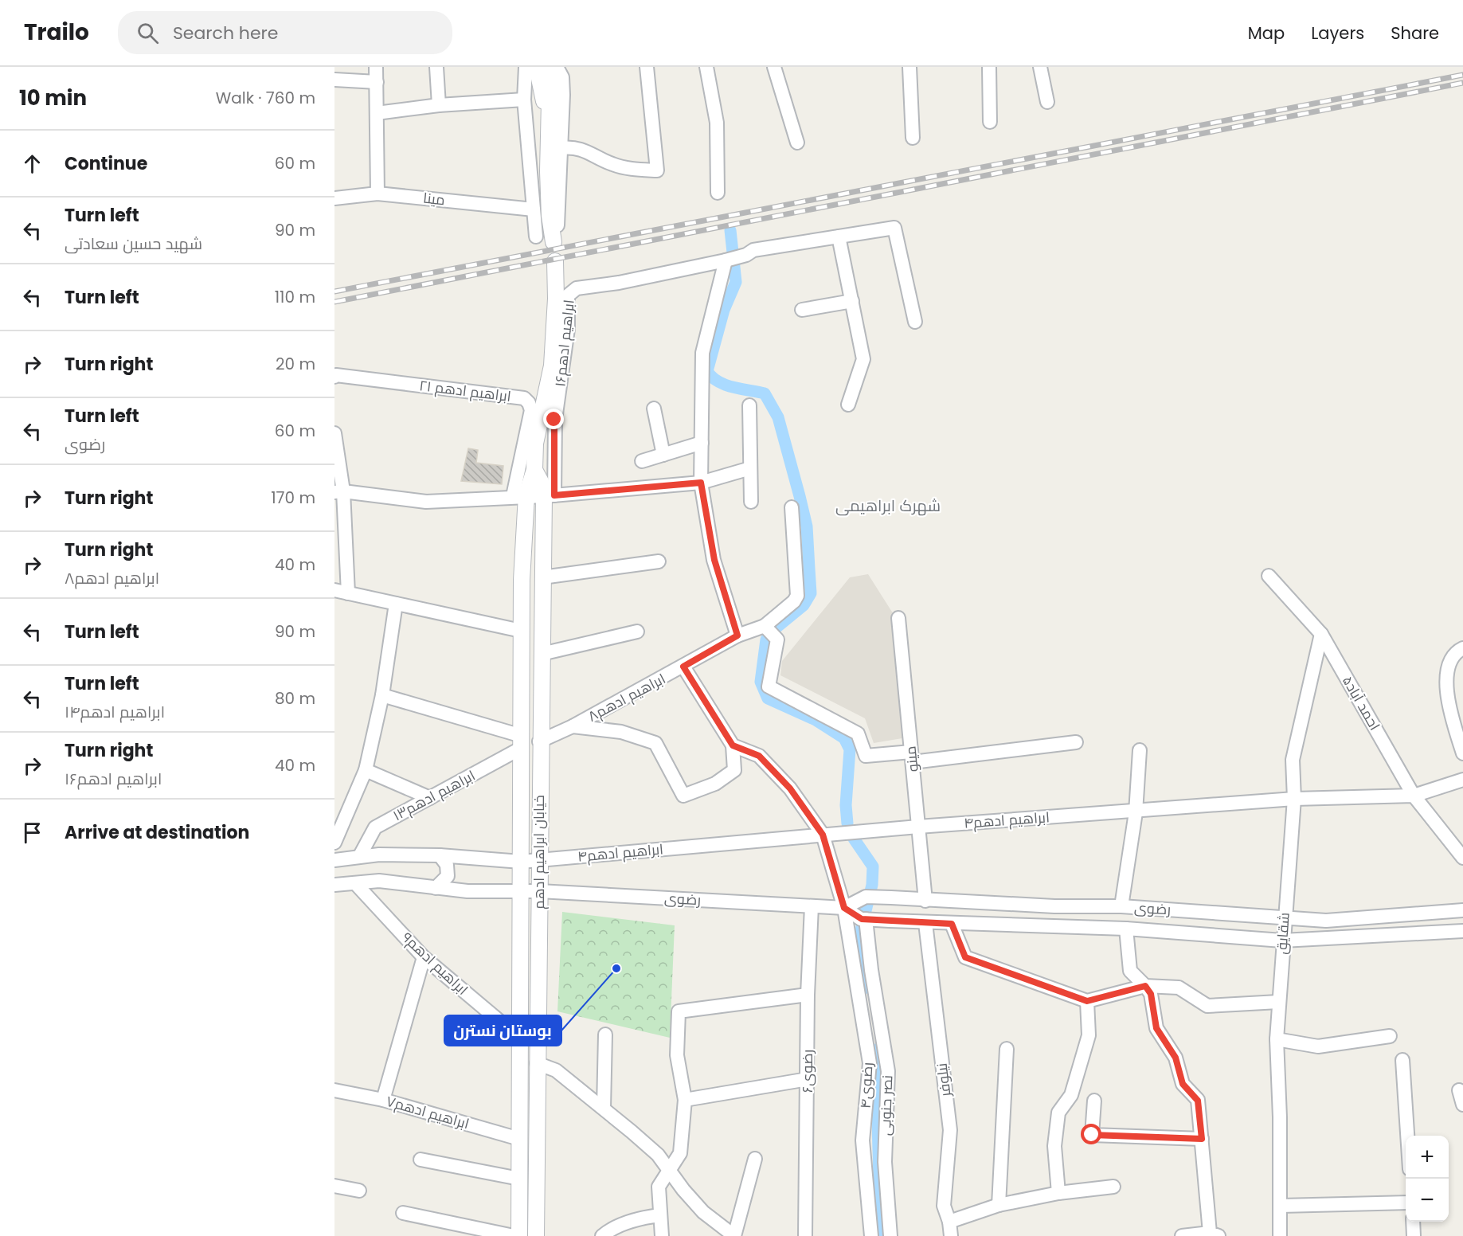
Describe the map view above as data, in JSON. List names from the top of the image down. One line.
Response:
{"streets":{"street":["مینا","ابراهیم ادهم۱۶","ابراهیم ادهم ۲۱","ابراهیم ادهم۸","احمد آباد۵","مینو","ابراهیم ادهم۱۳","ابراهیم ادهم۴","خیابان ابراهیم ادهم","رضوی","شقایق","ابراهیم ادهم۹","رضوی۶","نیلوفر","رضوی۴","نصر جنوبی","ابراهیم ادهم۷"]},"crossings":[["ابراهیم ادهم۱۶","خیابان ابراهیم ادهم"],["ابراهیم ادهم ۲۱","خیابان ابراهیم ادهم"],["ابراهیم ادهم۸","خیابان ابراهیم ادهم"],["احمد آباد۵","ابراهیم ادهم۴"],["احمد آباد۵","شقایق"],["مینو","ابراهیم ادهم۴"],["مینو","رضوی"],["ابراهیم ادهم۱۳","ابراهیم ادهم۴"],["ابراهیم ادهم۱۳","خیابان ابراهیم ادهم"],["ابراهیم ادهم۴","خیابان ابراهیم ادهم"],["ابراهیم ادهم۴","شقایق"],["ابراهیم ادهم۴","رضوی۴"],["خیابان ابراهیم ادهم","رضوی"],["خیابان ابراهیم ادهم","ابراهیم ادهم۹"],["خیابان ابراهیم ادهم","ابراهیم ادهم۷"],["رضوی","شقایق"],["رضوی","ابراهیم ادهم۹"],["رضوی","رضوی۶"],["رضوی","نیلوفر"],["رضوی","رضوی۴"],["رضوی","نصر جنوبی"]],"districts":["شهرک ابراهیمی"],"places":["بوستان نسترن"],"page":{"header":"Trailo","search":"Search here","nav":["Map","Layers","Share"],"heading":["10 min","Walk · 760 m"],"list":[["Continue","60 m"],["Turn left","شهید حسین سعادتی","90 m"],["Turn left","110 m"],["Turn right","20 m"],["Turn left","رضوی","60 m"],["Turn right","170 m"],["Turn right","ابراهیم ادهم۸","40 m"],["Turn left","90 m"],["Turn left","ابراهیم ادهم۱۴","80 m"],["Turn right","ابراهیم ادهم۱۶","40 m"],"Arrive at destination"],"map_buttons":["+","−"]}}
